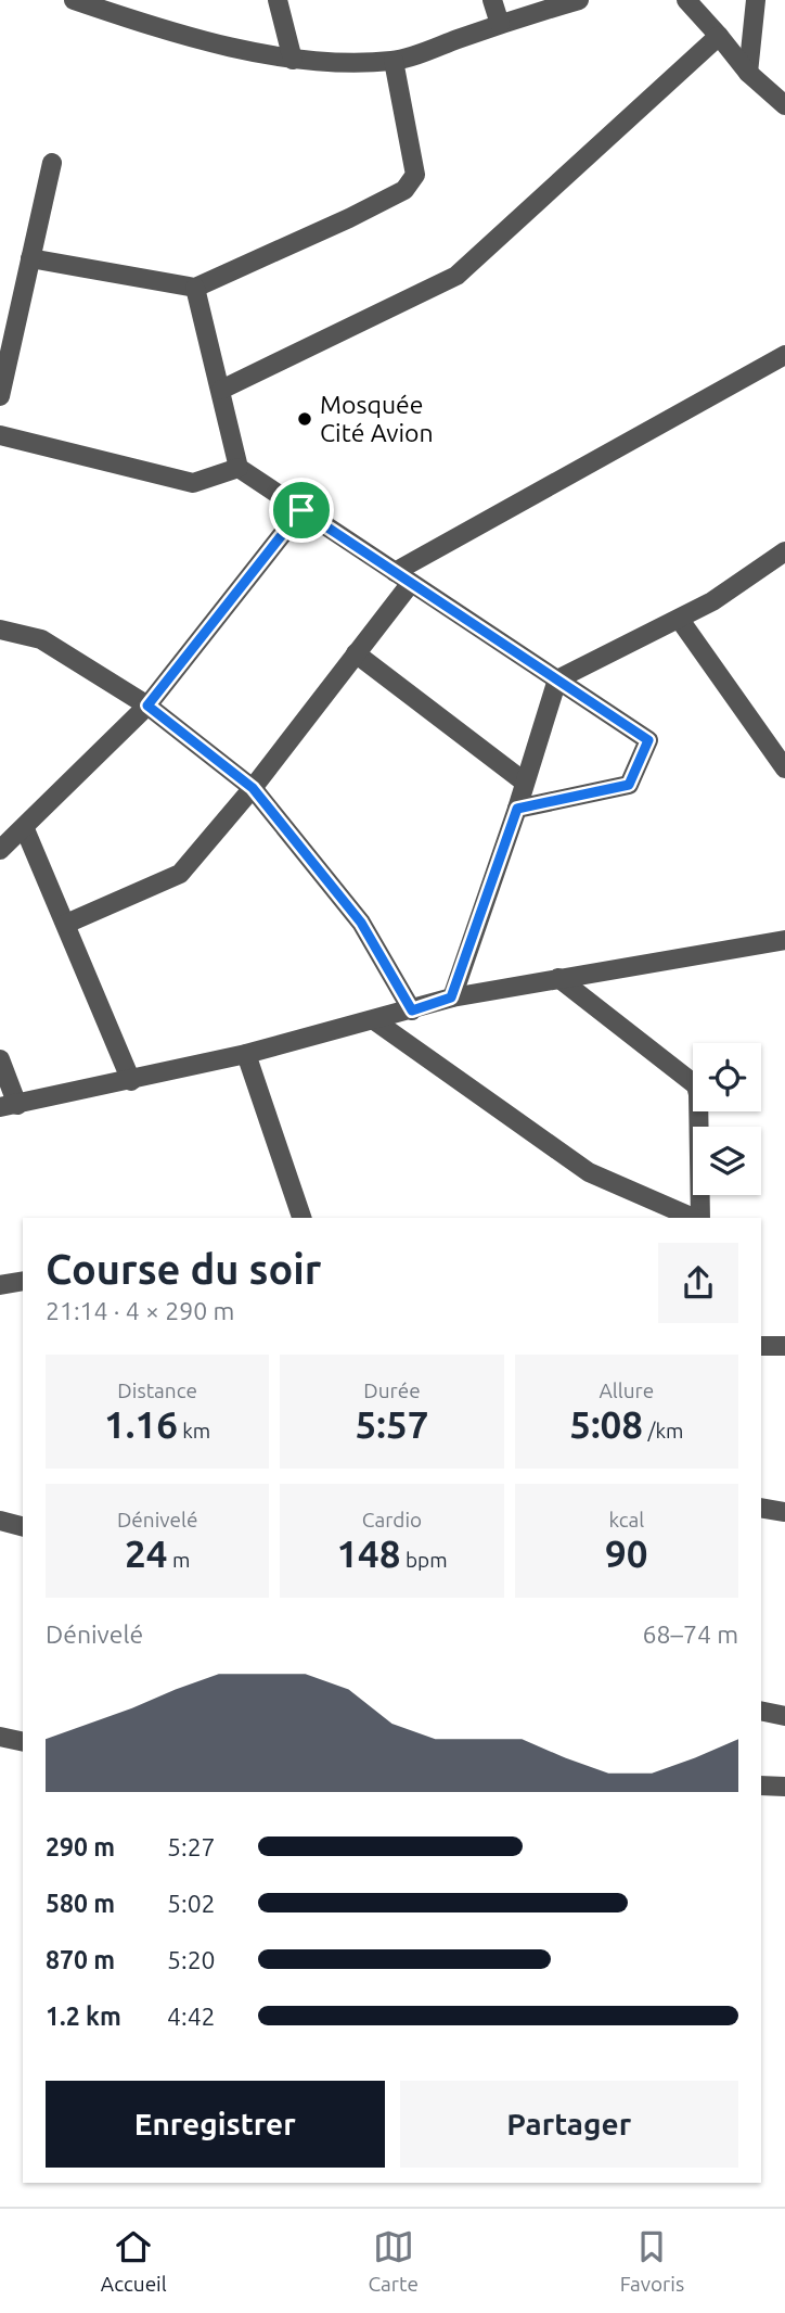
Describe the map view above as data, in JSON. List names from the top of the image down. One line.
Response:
{"places":["Mosquée Cité Avion"],"page":{"heading":["Course du soir","21:14 · 4 × 290 m"],"stats":[["Distance","1.16 km"],["Durée","5:57"],["Allure","5:08 /km"],["Dénivelé","24 m"],["Cardio","148 bpm"],["kcal","90"]],"chart":["Dénivelé","68–74 m"],"list":[{"name":"290 m","note":"5:27"},{"name":"580 m","note":"5:02"},{"name":"870 m","note":"5:20"},{"name":"1.2 km","note":"4:42"}],"buttons":["Enregistrer","Partager"],"tabs":["Accueil","Carte","Favoris"]}}
